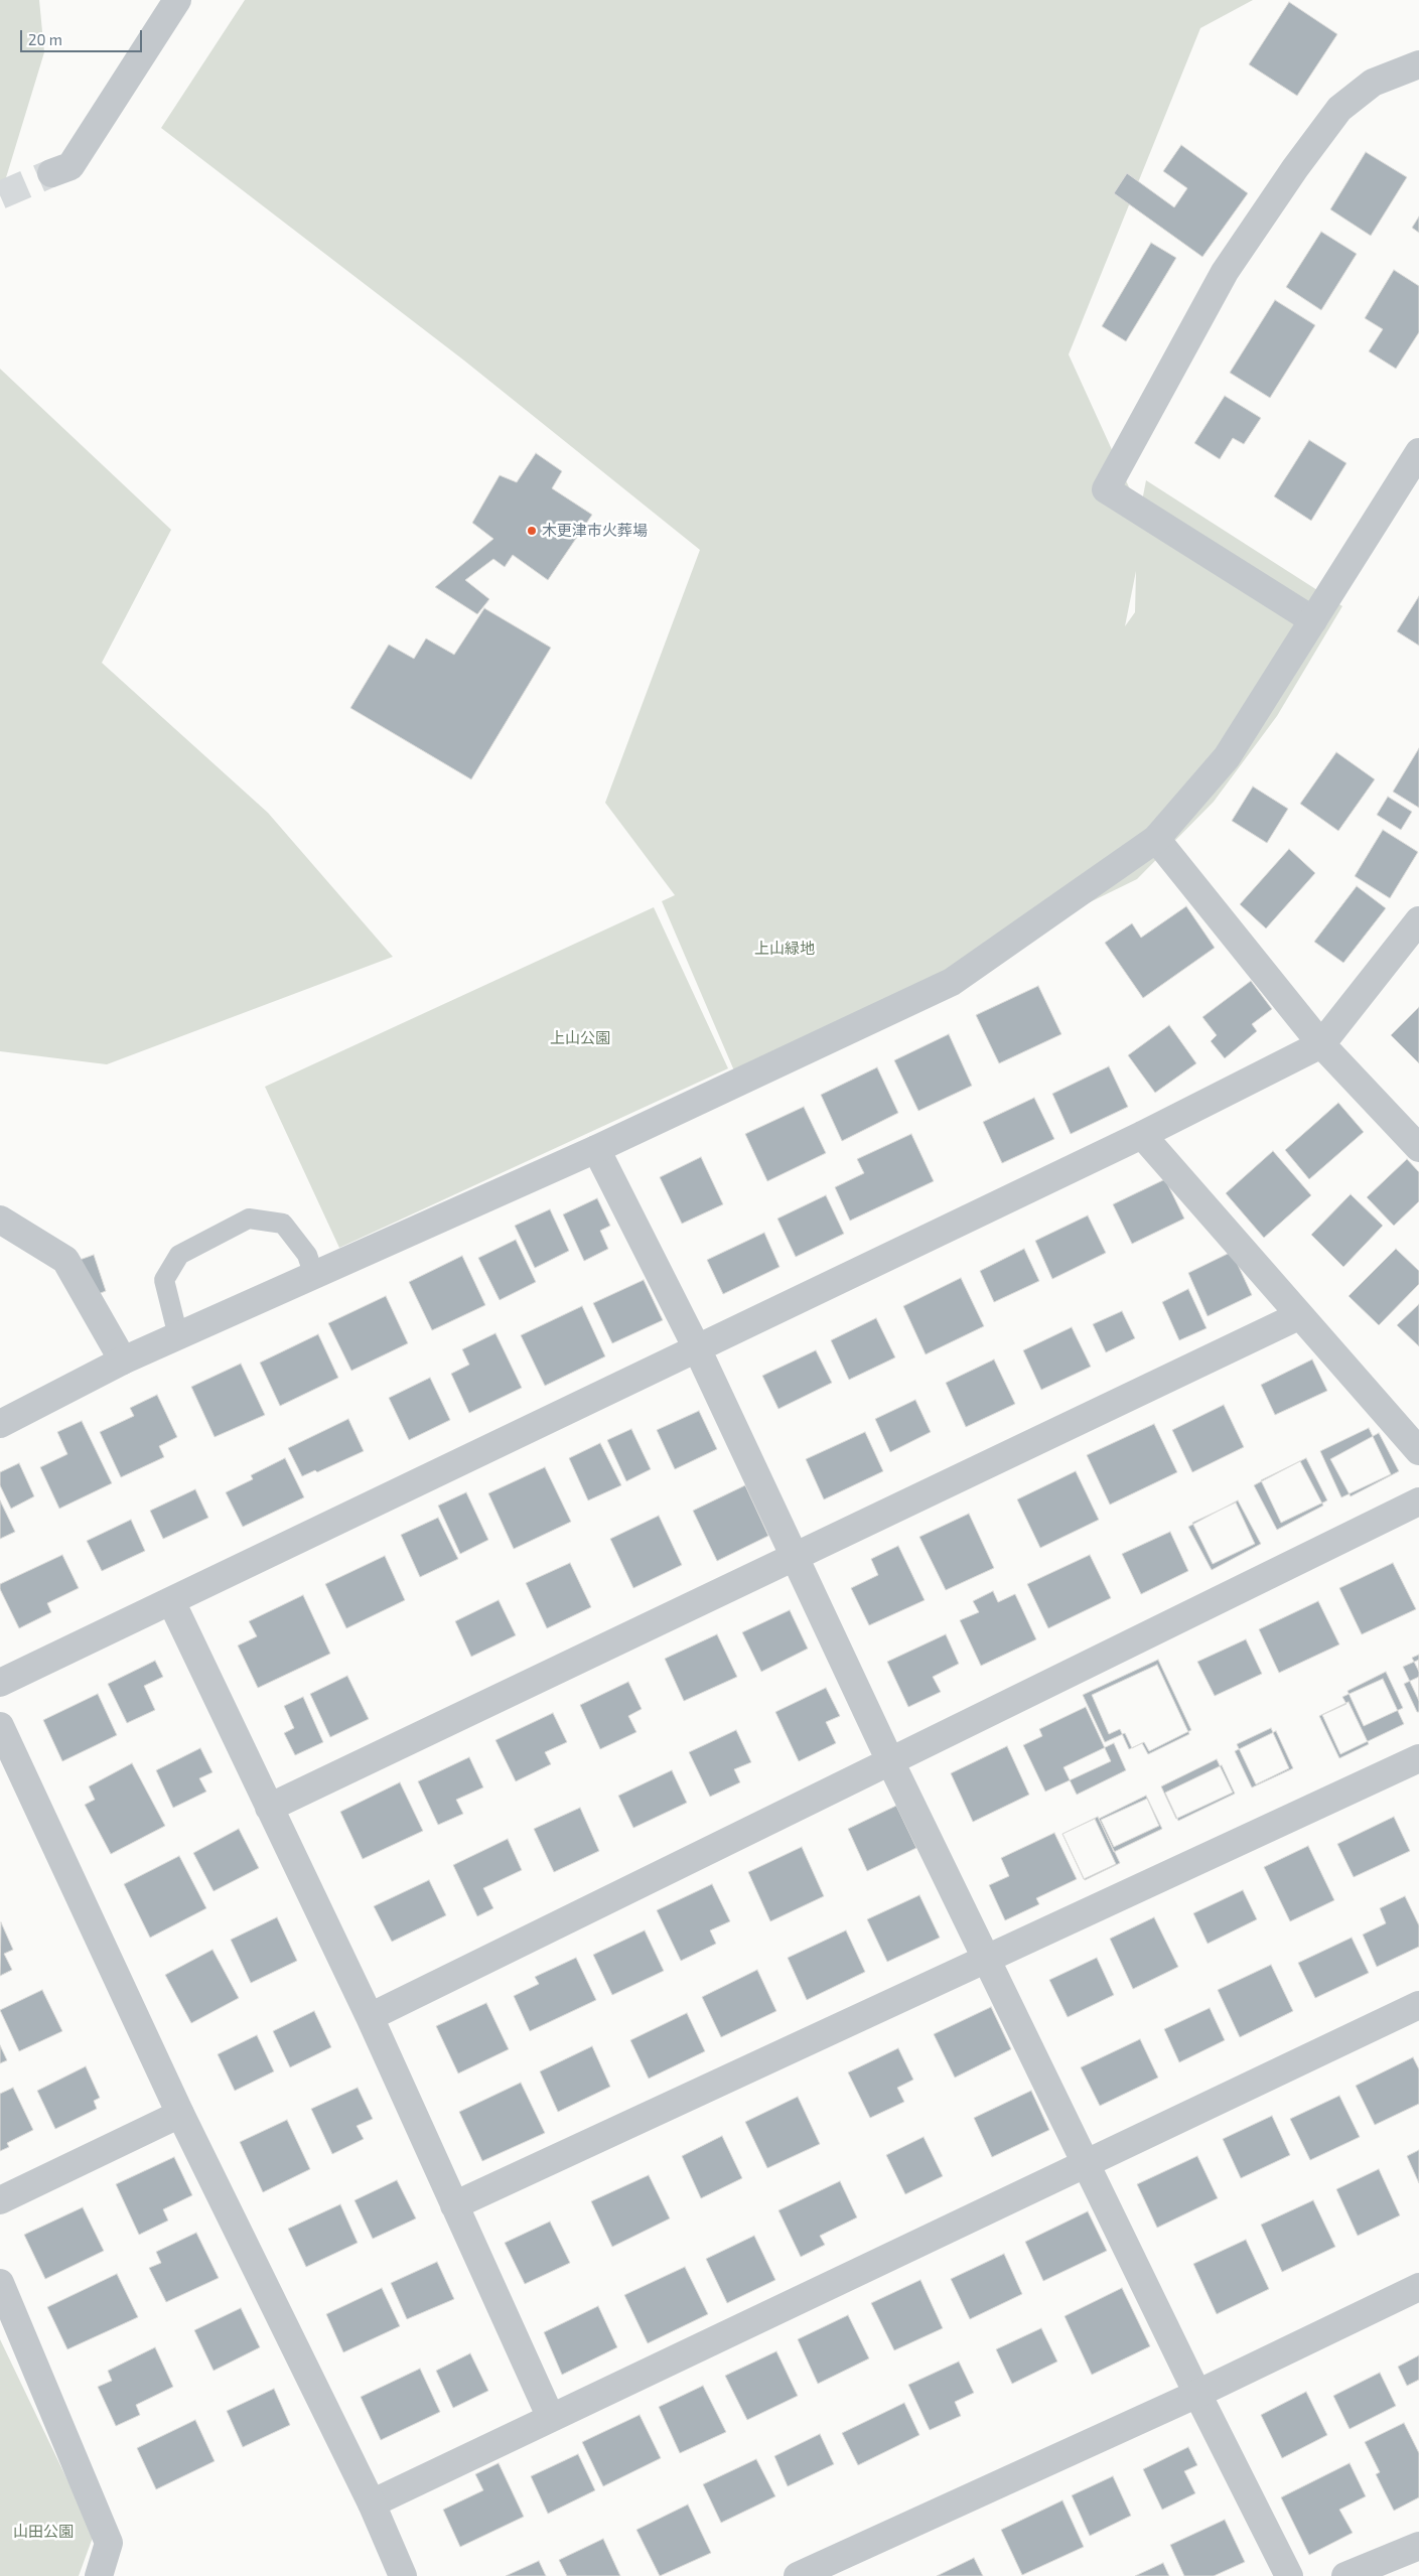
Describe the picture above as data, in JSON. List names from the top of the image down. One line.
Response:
{"parks":["上山緑地","上山公園","山田公園"],"places":["木更津市火葬場"],"scale_bar":"20 m"}
